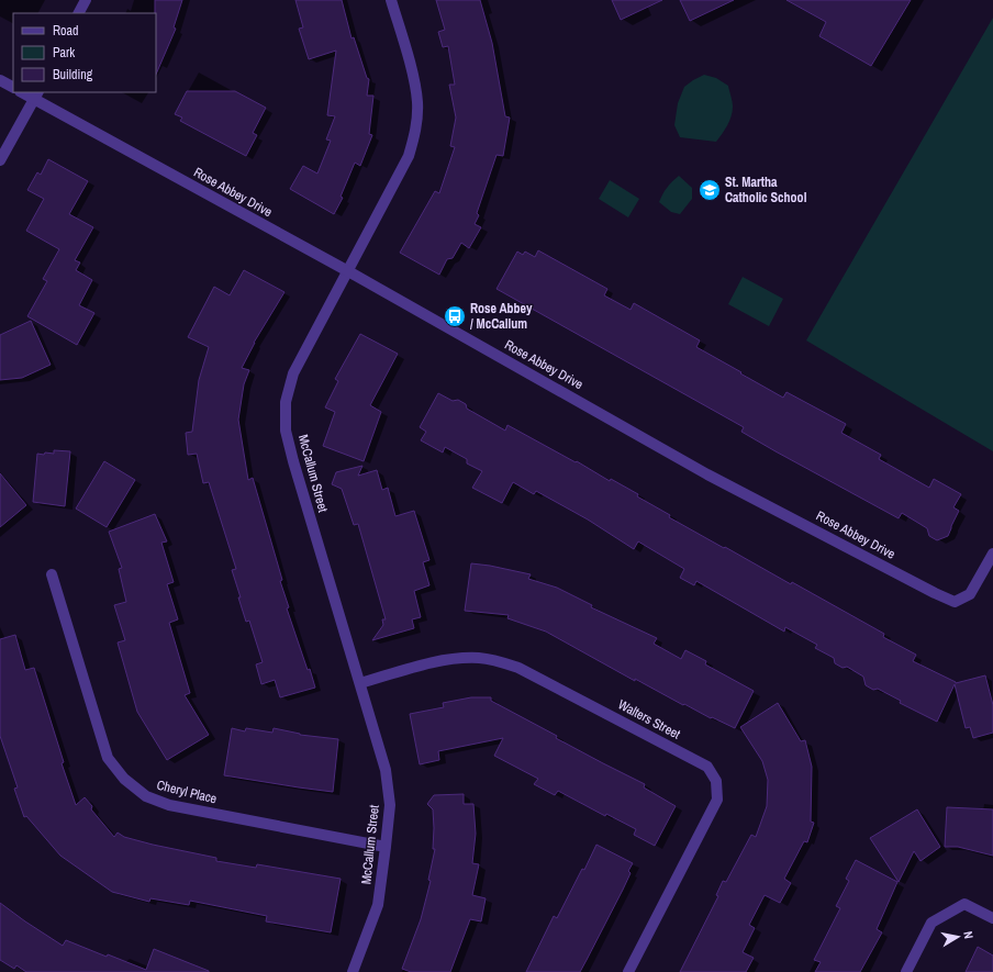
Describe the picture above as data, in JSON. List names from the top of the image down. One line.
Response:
{"streets":{"street":["Rose Abbey Drive","McCallum Street","Walters Street","Cheryl Place"]},"crossings":[["Rose Abbey Drive","McCallum Street"],["McCallum Street","Walters Street"],["McCallum Street","Cheryl Place"]],"places":{"school or university":["St. Martha Catholic School"],"bus stop":["Rose Abbey / McCallum"]},"legend":["Road","Park","Building"],"north":"right"}
